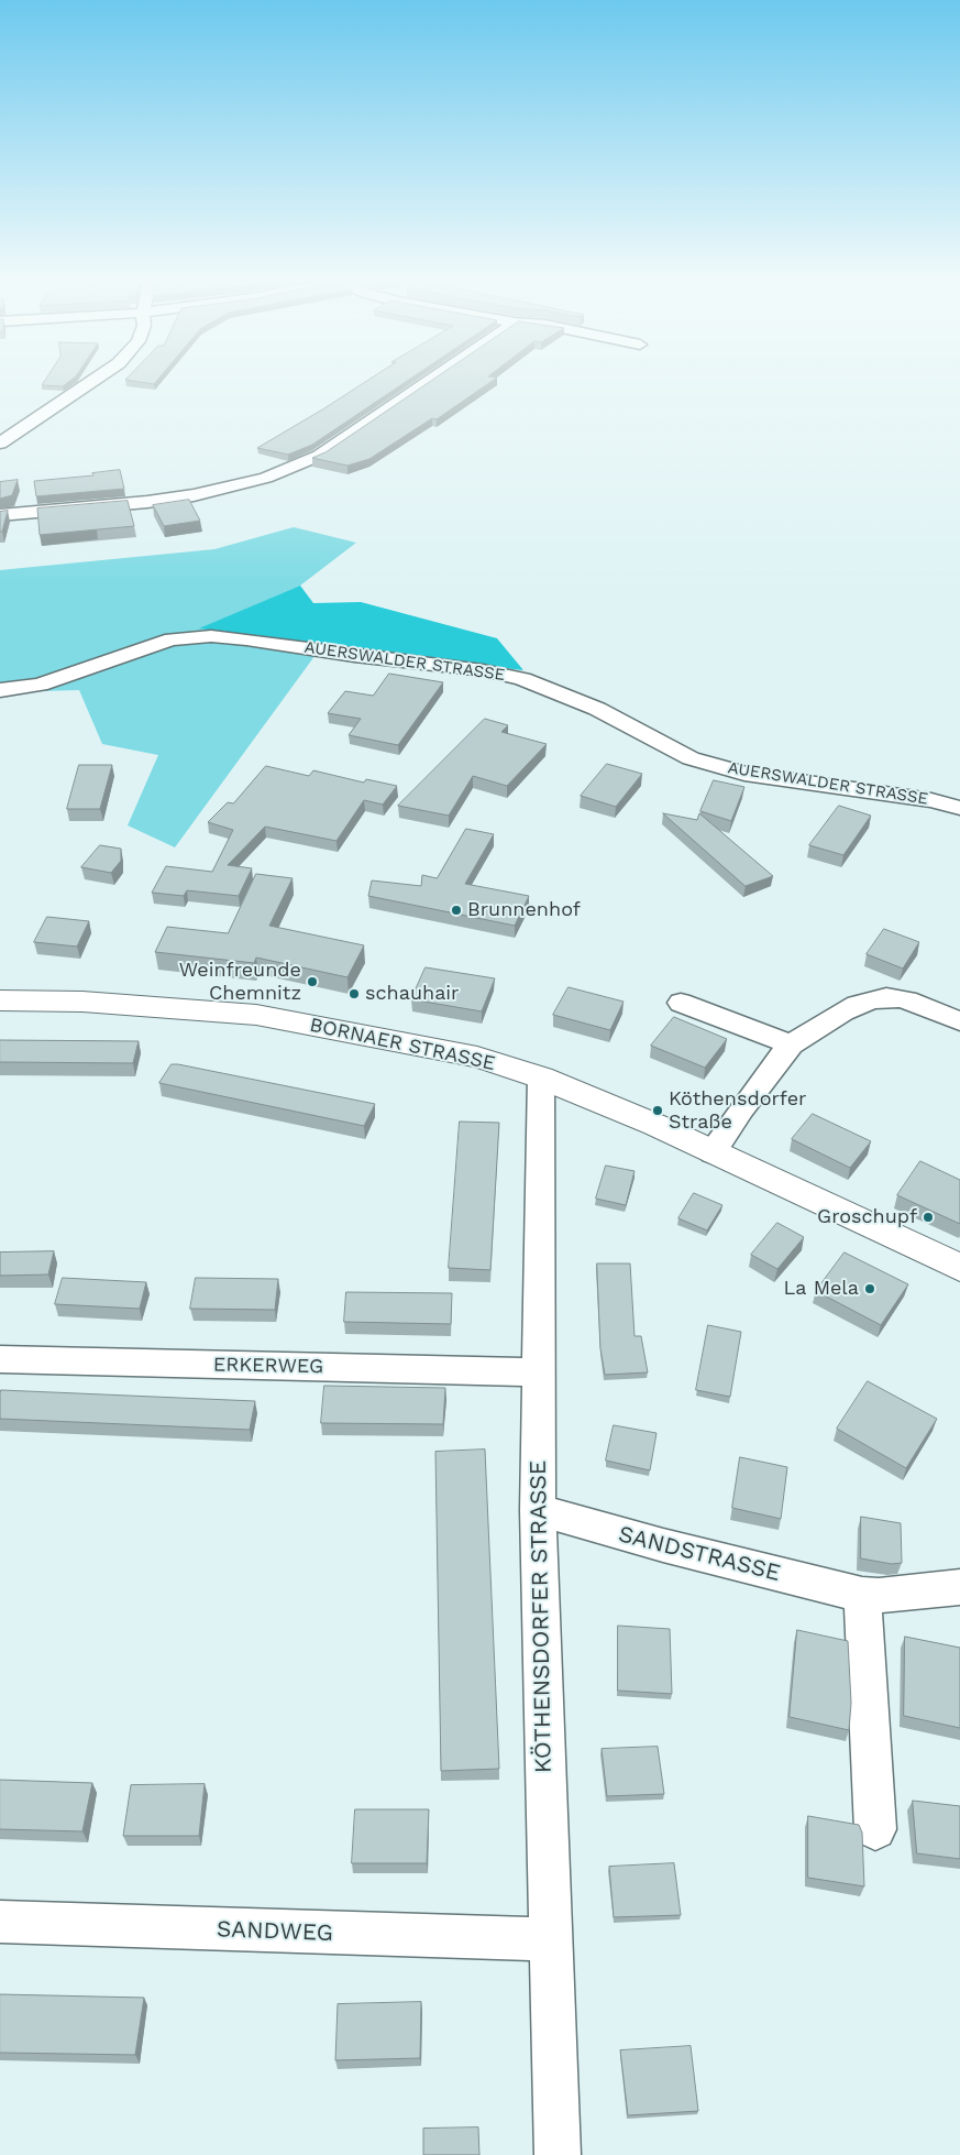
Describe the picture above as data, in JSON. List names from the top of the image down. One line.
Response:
{"streets":{"main road":["BORNAER STRASSE"],"street":["AUERSWALDER STRASSE","ERKERWEG","SANDSTRASSE","KÖTHENSDORFER STRASSE","SANDWEG"]},"crossings":[["BORNAER STRASSE","KÖTHENSDORFER STRASSE"],["ERKERWEG","KÖTHENSDORFER STRASSE"],["SANDSTRASSE","KÖTHENSDORFER STRASSE"],["KÖTHENSDORFER STRASSE","SANDWEG"]],"places":["Brunnenhof","Weinfreunde Chemnitz","schauhair","Köthensdorfer Straße","Groschupf","La Mela"]}
